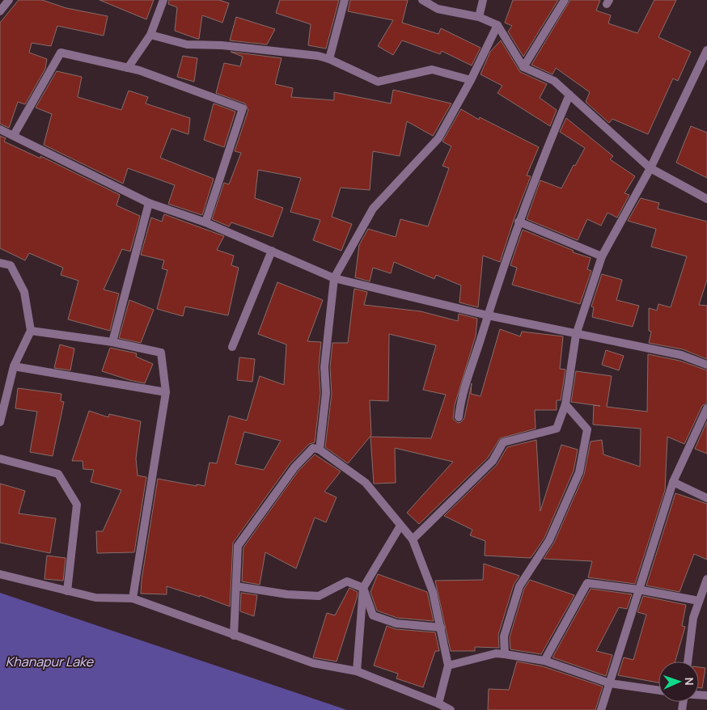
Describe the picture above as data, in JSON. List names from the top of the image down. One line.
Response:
{"water":["Khanapur Lake"],"north":"right"}
